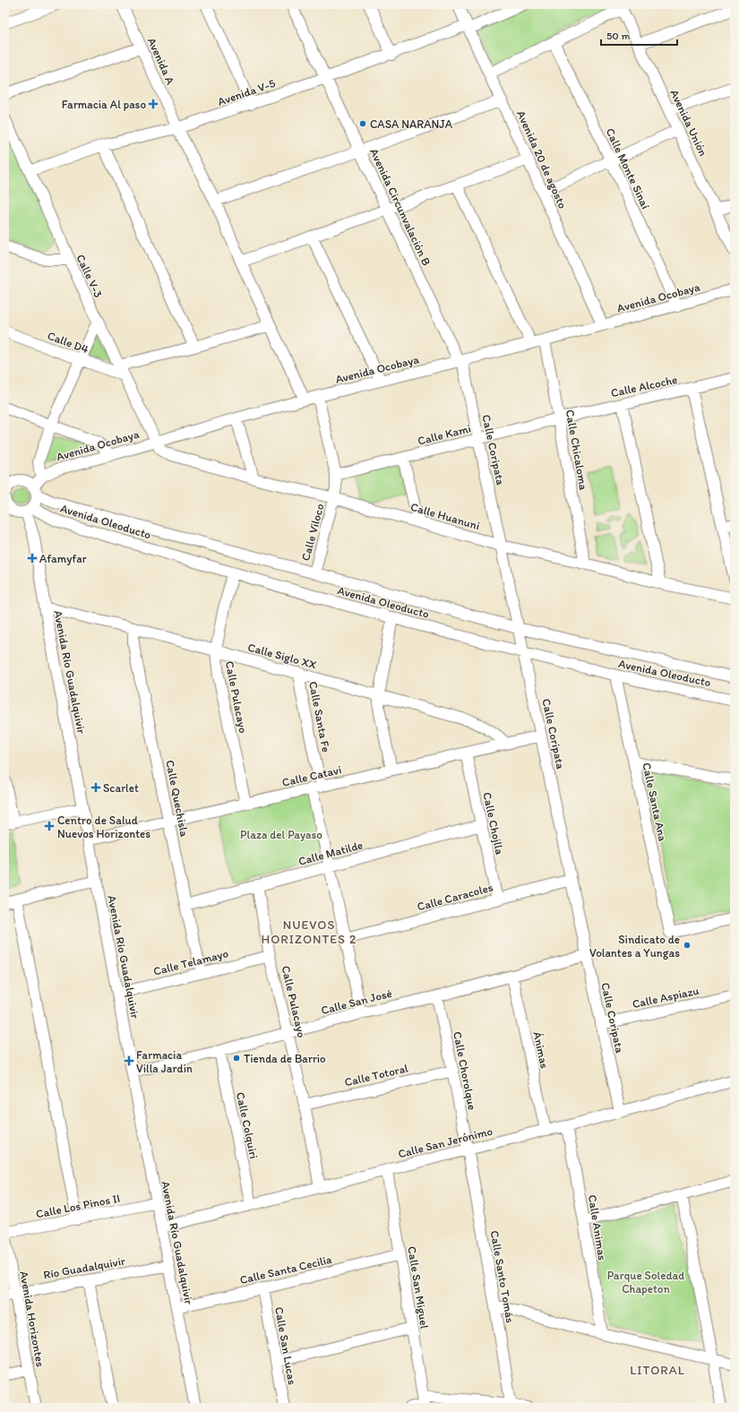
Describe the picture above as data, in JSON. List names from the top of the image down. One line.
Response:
{"streets":{"street":["Avenida A","Avenida V-5","Avenida Unión","Avenida 20 de agosto","Calle Monte Sinaí","Avenida Circunvalación B","Calle V-3","Avenida Ocobaya","Calle D4","Calle Alcoche","Calle Kami","Calle Coripata","Calle Chicaloma","Calle Huanuni","Avenida Oleoducto","Calle Viloco","Calle Siglo XX","Avenida Río Guadalquivir","Calle Pulacayo","Calle Santa Fe","Calle Catavi","Calle Quechisla","Calle Santa Ana","Calle Chojlla","Calle Matilde","Calle Caracoles","Calle Telamayo","Calle Aspiazu","Calle San José","Ánimas","Calle Chorolque","Calle Totoral","Calle Colquiri","Calle San Jerónimo","Calle Los Pinos II","Calle Animas","Río Guadalquivir","Calle Santa Cecilia","Calle Santo Tomás","Calle San Miguel","Avenida Horizontes","Calle San Lucas"]},"crossings":[["Avenida A","Avenida V-5"],["Avenida A","Avenida Ocobaya"],["Avenida V-5","Avenida 20 de agosto"],["Avenida V-5","Avenida Circunvalación B"],["Avenida V-5","Calle V-3"],["Avenida 20 de agosto","Avenida Ocobaya"],["Calle Monte Sinaí","Avenida Ocobaya"],["Avenida Circunvalación B","Avenida Ocobaya"],["Avenida Circunvalación B","Calle Coripata"],["Calle V-3","Avenida Ocobaya"],["Calle V-3","Calle D4"],["Calle V-3","Calle Huanuni"],["Avenida Ocobaya","Calle Coripata"],["Avenida Ocobaya","Calle Chicaloma"],["Avenida Ocobaya","Calle Huanuni"],["Avenida Ocobaya","Avenida Oleoducto"],["Avenida Ocobaya","Calle Viloco"],["Avenida Ocobaya","Avenida Río Guadalquivir"],["Calle Alcoche","Calle Kami"],["Calle Alcoche","Calle Chicaloma"],["Calle Kami","Calle Coripata"],["Calle Kami","Calle Chicaloma"],["Calle Kami","Calle Viloco"],["Calle Coripata","Calle Huanuni"],["Calle Coripata","Avenida Oleoducto"],["Calle Coripata","Calle Catavi"],["Calle Coripata","Calle Caracoles"],["Calle Coripata","Calle Aspiazu"],["Calle Coripata","Calle San José"],["Calle Coripata","Calle San Jerónimo"],["Calle Chicaloma","Calle Huanuni"],["Calle Huanuni","Calle Viloco"],["Avenida Oleoducto","Calle Viloco"],["Avenida Oleoducto","Avenida Río Guadalquivir"],["Avenida Oleoducto","Calle Pulacayo"],["Avenida Oleoducto","Calle Santa Ana"],["Calle Siglo XX","Avenida Río Guadalquivir"],["Calle Siglo XX","Calle Pulacayo"],["Calle Siglo XX","Calle Santa Fe"],["Calle Siglo XX","Calle Catavi"],["Calle Siglo XX","Calle Quechisla"],["Avenida Río Guadalquivir","Calle Catavi"],["Avenida Río Guadalquivir","Calle Telamayo"],["Avenida Río Guadalquivir","Calle San José"],["Avenida Río Guadalquivir","Calle San Jerónimo"],["Avenida Río Guadalquivir","Calle Los Pinos II"],["Avenida Río Guadalquivir","Río Guadalquivir"],["Avenida Río Guadalquivir","Calle Santa Cecilia"],["Calle Pulacayo","Calle Catavi"],["Calle Pulacayo","Calle Matilde"],["Calle Pulacayo","Calle Telamayo"],["Calle Pulacayo","Calle San José"],["Calle Pulacayo","Calle Totoral"],["Calle Pulacayo","Calle San Jerónimo"],["Calle Santa Fe","Calle Catavi"],["Calle Santa Fe","Calle Matilde"],["Calle Santa Fe","Calle Caracoles"],["Calle Santa Fe","Calle San José"],["Calle Catavi","Calle Quechisla"],["Calle Catavi","Calle Chojlla"],["Calle Quechisla","Calle Matilde"],["Calle Quechisla","Calle Telamayo"],["Calle Chojlla","Calle Matilde"],["Calle Chojlla","Calle Caracoles"],["Calle San José","Ánimas"],["Calle San José","Calle Chorolque"],["Calle San José","Calle Colquiri"],["Ánimas","Calle San Jerónimo"],["Calle Chorolque","Calle Totoral"],["Calle Chorolque","Calle San Jerónimo"],["Calle Chorolque","Calle Santo Tomás"],["Calle Colquiri","Calle San Jerónimo"],["Calle San Jerónimo","Calle Animas"],["Calle San Jerónimo","Calle Santo Tomás"],["Calle San Jerónimo","Calle San Miguel"],["Calle Los Pinos II","Avenida Horizontes"],["Río Guadalquivir","Avenida Horizontes"],["Calle Santa Cecilia","Calle San Miguel"],["Calle Santa Cecilia","Calle San Lucas"]],"districts":["NUEVOS HORIZONTES 2","LITORAL"],"parks":["Plaza del Payaso","Parque Soledad Chapeton"],"places":{"health":["Farmacia Al paso","Afamyfar","Scarlet","Centro de Salud Nuevos Horizontes","Farmacia Villa Jardin"],"other":["CASA NARANJA","Sindicato de Volantes a Yungas","Tienda de Barrio"]},"scale_bar":"50 m"}
